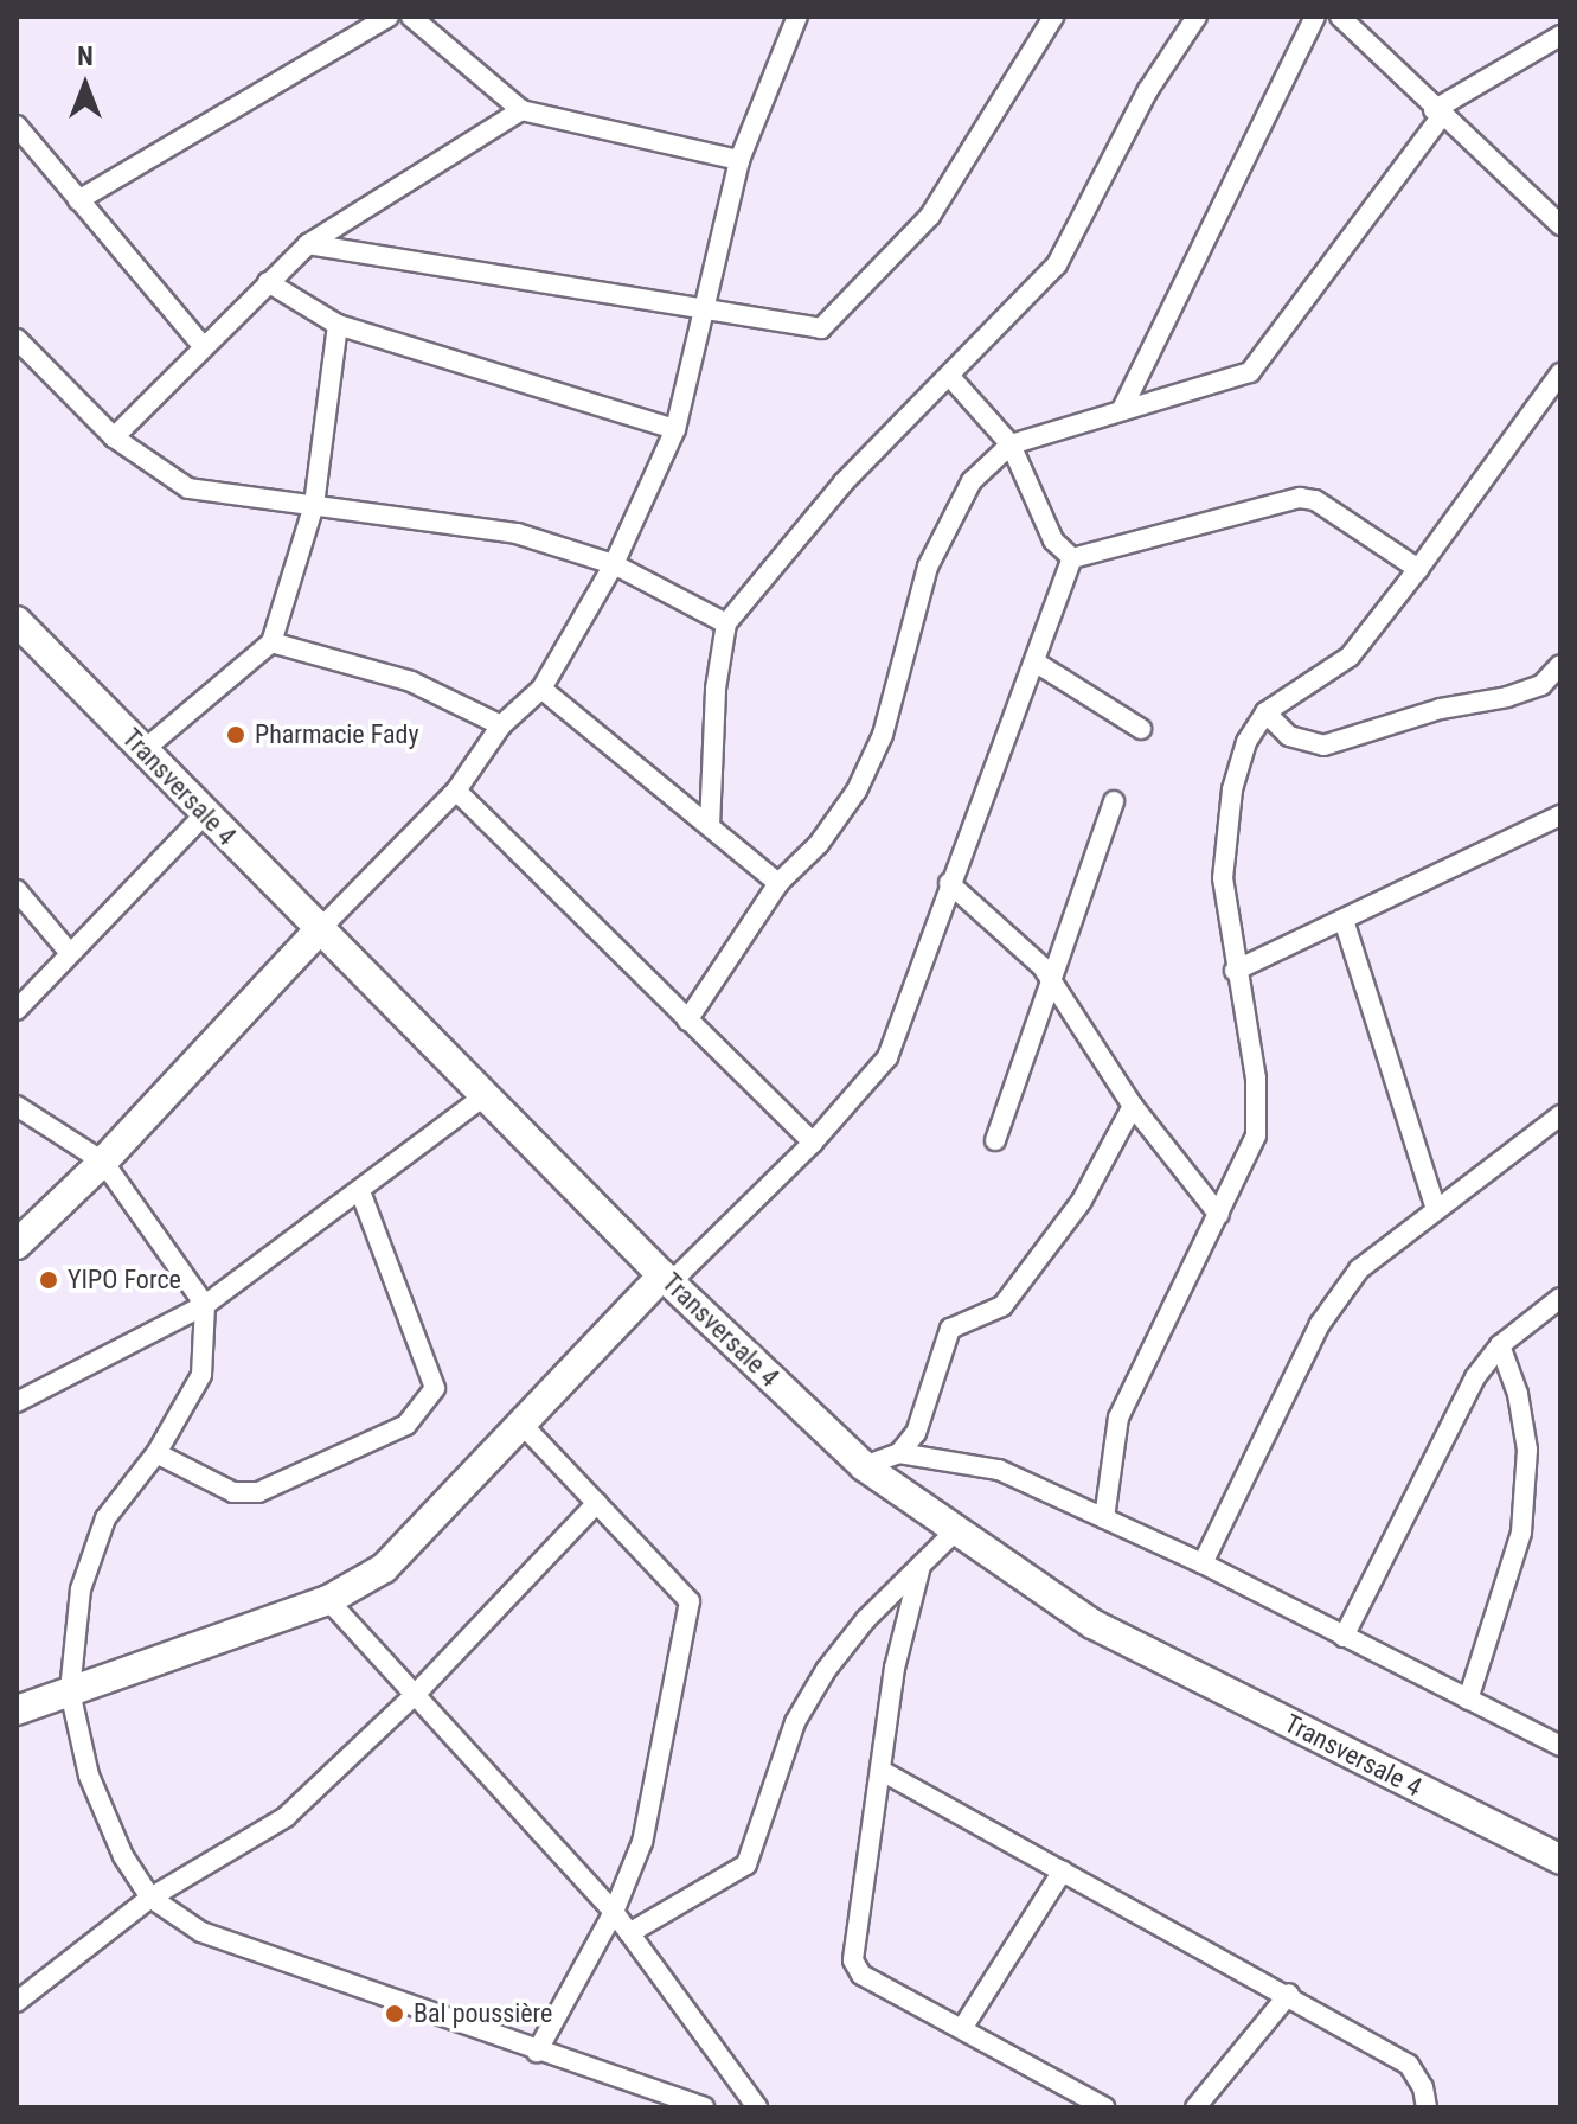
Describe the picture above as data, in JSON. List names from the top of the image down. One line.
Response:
{"streets":{"main road":["Transversale 4"]},"places":["Pharmacie Fady","YIPO Force","Bal poussière"],"north":"top"}
